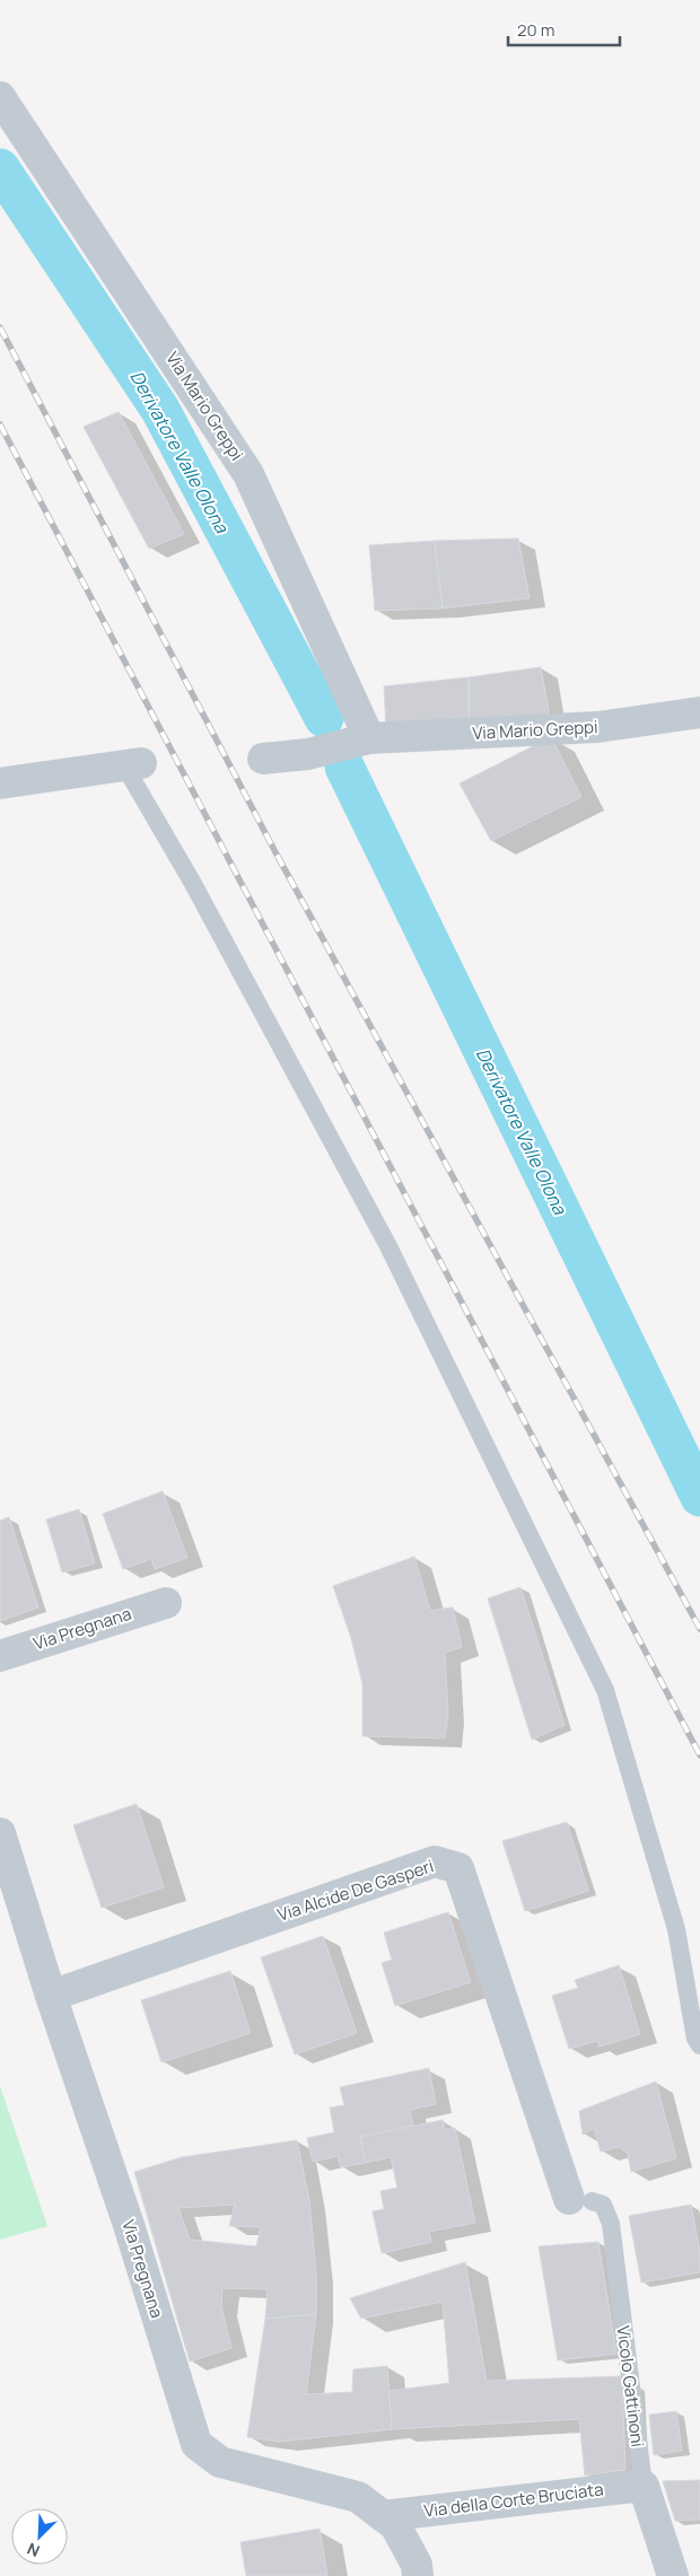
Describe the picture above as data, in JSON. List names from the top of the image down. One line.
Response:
{"streets":{"street":["Via Mario Greppi","Via Pregnana","Via Alcide De Gasperi","Vicolo Gattinoni","Via della Corte Bruciata"]},"crossings":[["Via Pregnana","Via Alcide De Gasperi"],["Via Pregnana","Via della Corte Bruciata"],["Via Alcide De Gasperi","Vicolo Gattinoni"],["Vicolo Gattinoni","Via della Corte Bruciata"]],"water":["Derivatore Valle Olona"],"scale_bar":"20 m","north":"bottom left"}
